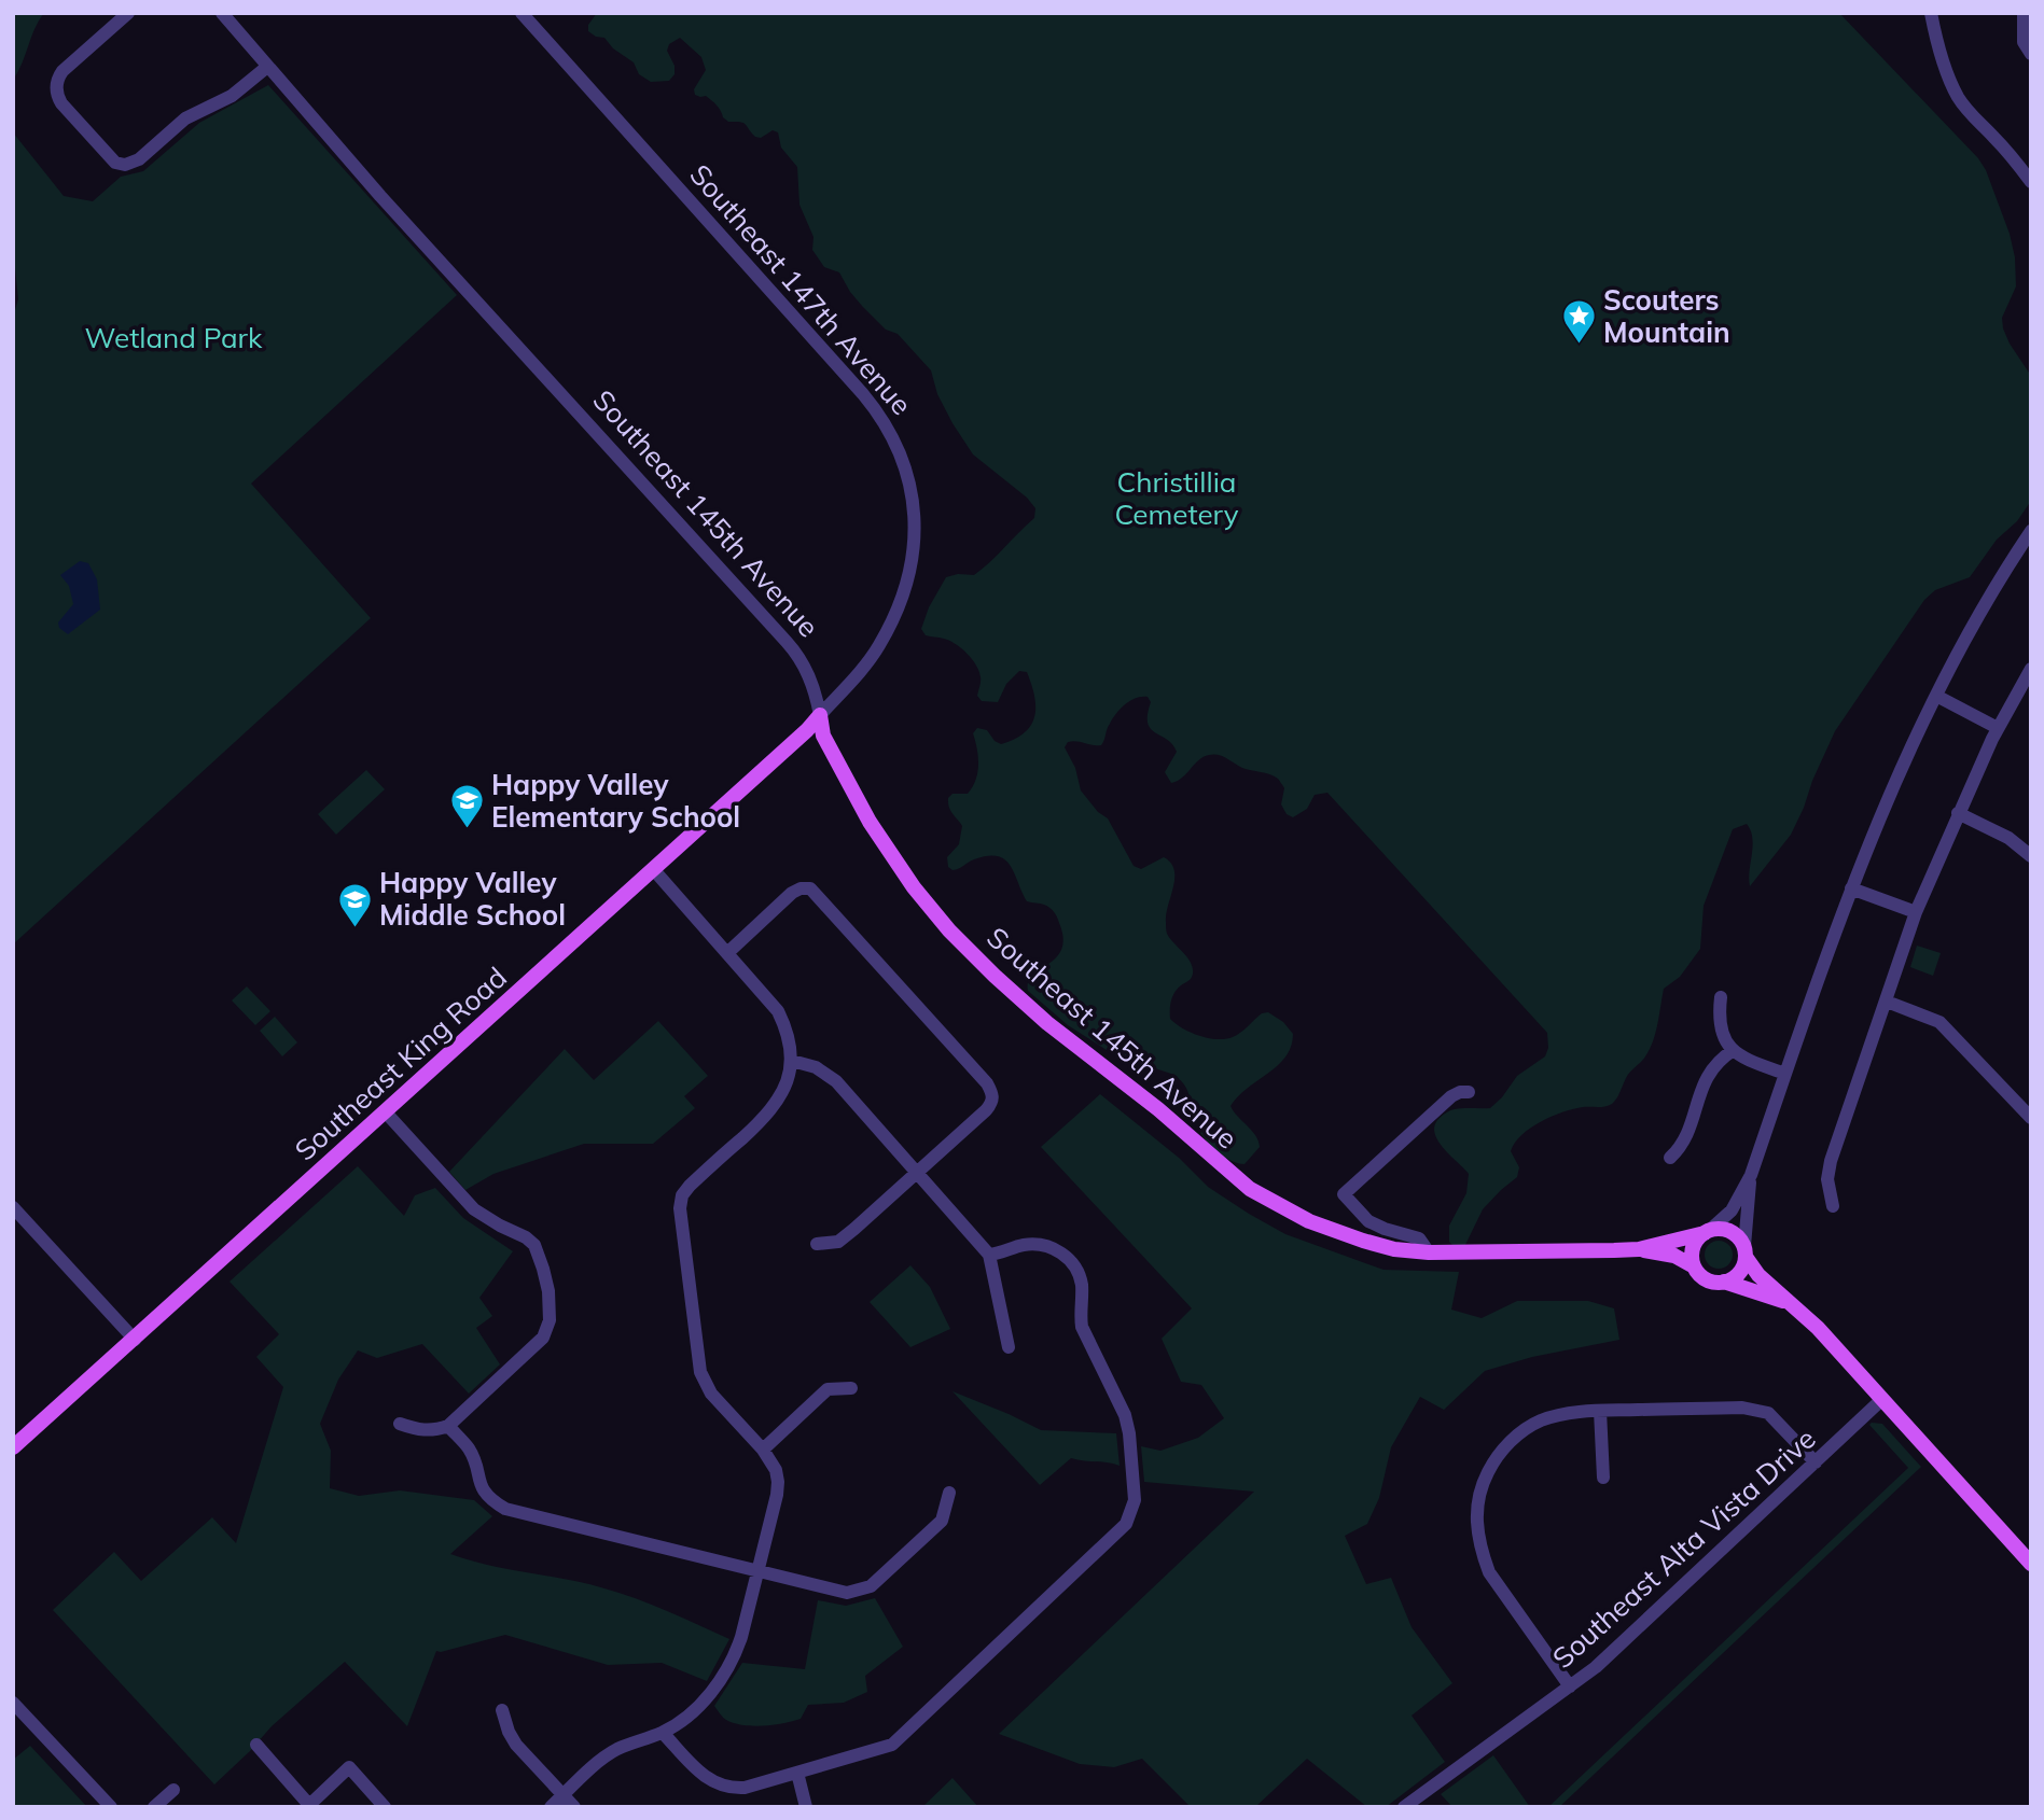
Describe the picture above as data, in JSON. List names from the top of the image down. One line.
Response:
{"streets":{"main road":["Southeast 145th Avenue","Southeast King Road"],"street":["Southeast 147th Avenue","Southeast Alta Vista Drive"]},"crossings":[["Southeast 147th Avenue","Southeast 145th Avenue"],["Southeast 147th Avenue","Southeast King Road"],["Southeast 145th Avenue","Southeast King Road"]],"parks":["Wetland Park","Christillia Cemetery"],"places":{"place":["Scouters Mountain"],"school or university":["Happy Valley Elementary School","Happy Valley Middle School"]}}
